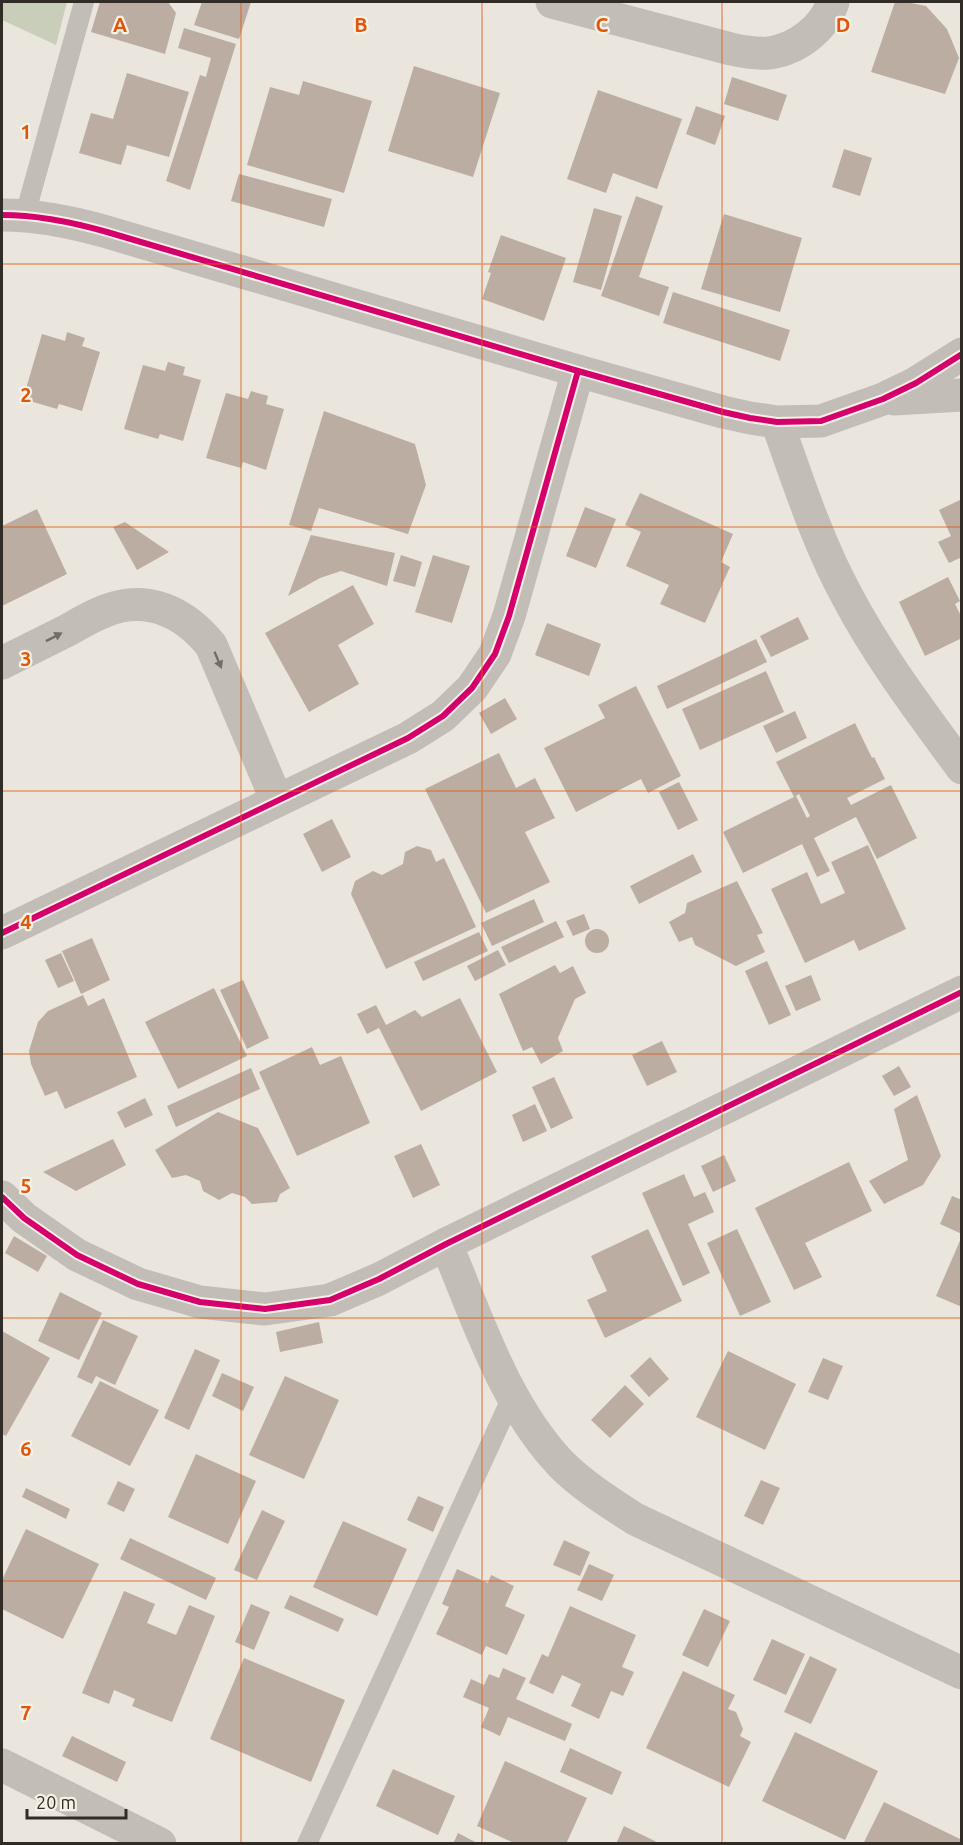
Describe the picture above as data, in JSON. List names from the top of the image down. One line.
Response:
{"scale_bar":"20 m","grid":{"columns":["A","B","C","D"],"rows":["1","2","3","4","5","6","7"]}}
